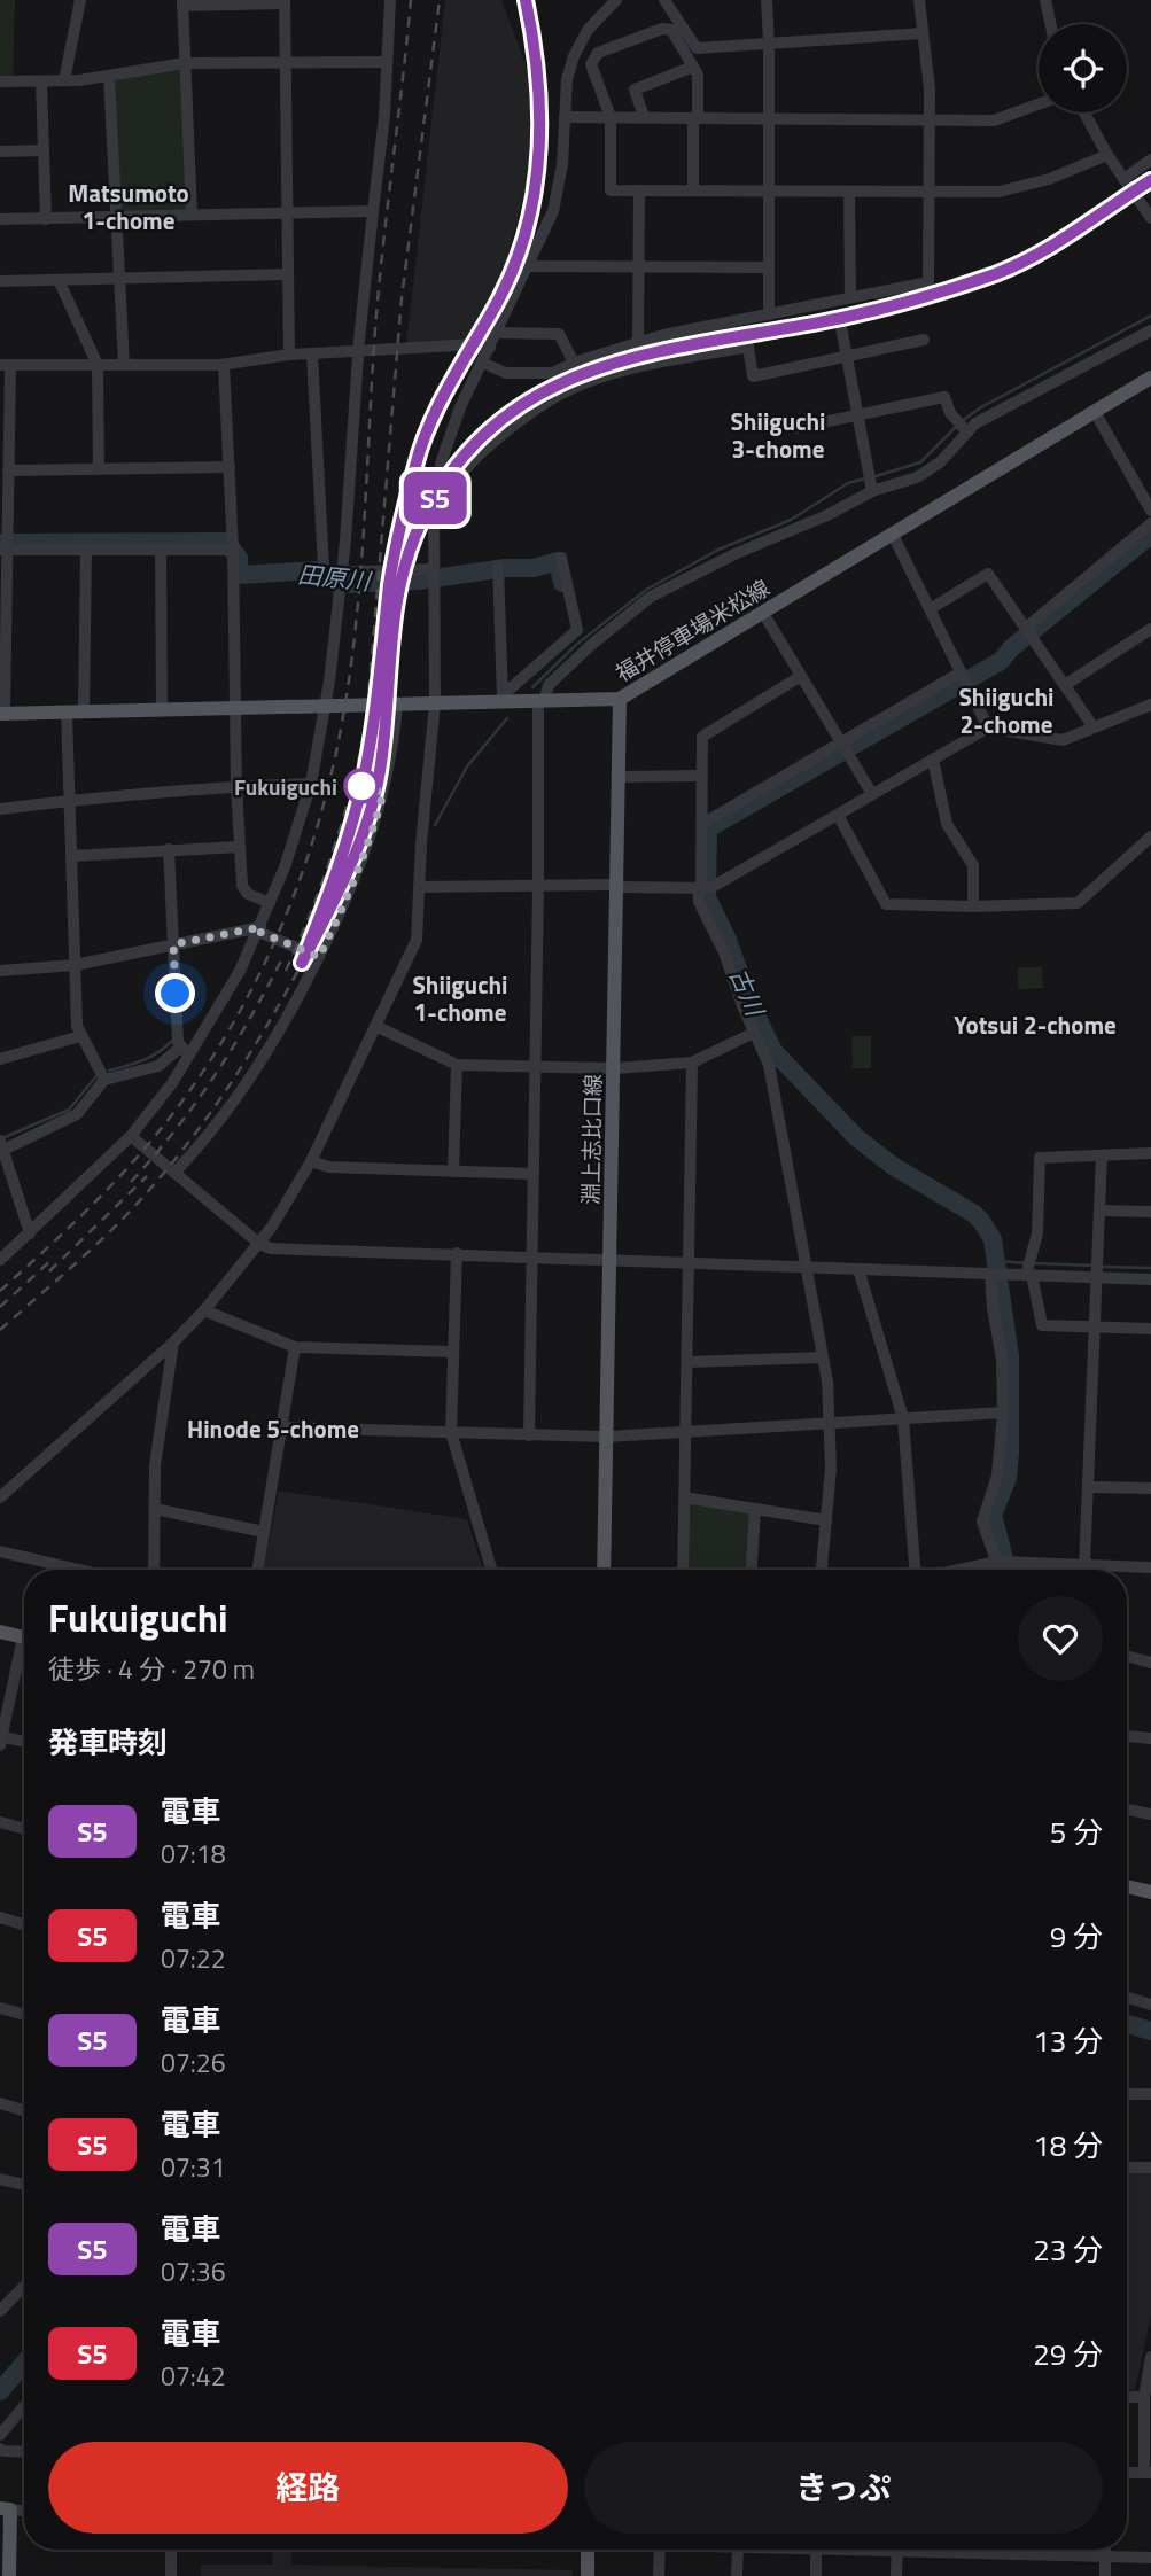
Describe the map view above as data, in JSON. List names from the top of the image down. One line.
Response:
{"streets":{"main road":["福井停車場米松線","淵上志比口線"]},"crossings":[["福井停車場米松線","淵上志比口線"]],"districts":["Matsumoto 1-chome","Shiiguchi 3-chome","Shiiguchi 2-chome","Shiiguchi 1-chome","Yotsui 2-chome","Hinode 5-chome"],"water":["田原川","古川"],"places":["Fukuiguchi"],"page":{"on_map":"S5","heading":[["Fukuiguchi","徒歩 · 4 分 · 270 m"],"発車時刻"],"list":[{"mark":"S5","name":"電車","note":"07:18","value":"5 分"},{"mark":"S5","name":"電車","note":"07:22","value":"9 分"},{"mark":"S5","name":"電車","note":"07:26","value":"13 分"},{"mark":"S5","name":"電車","note":"07:31","value":"18 分"},{"mark":"S5","name":"電車","note":"07:36","value":"23 分"},{"mark":"S5","name":"電車","note":"07:42","value":"29 分"}],"buttons":["経路","きっぷ"]}}
